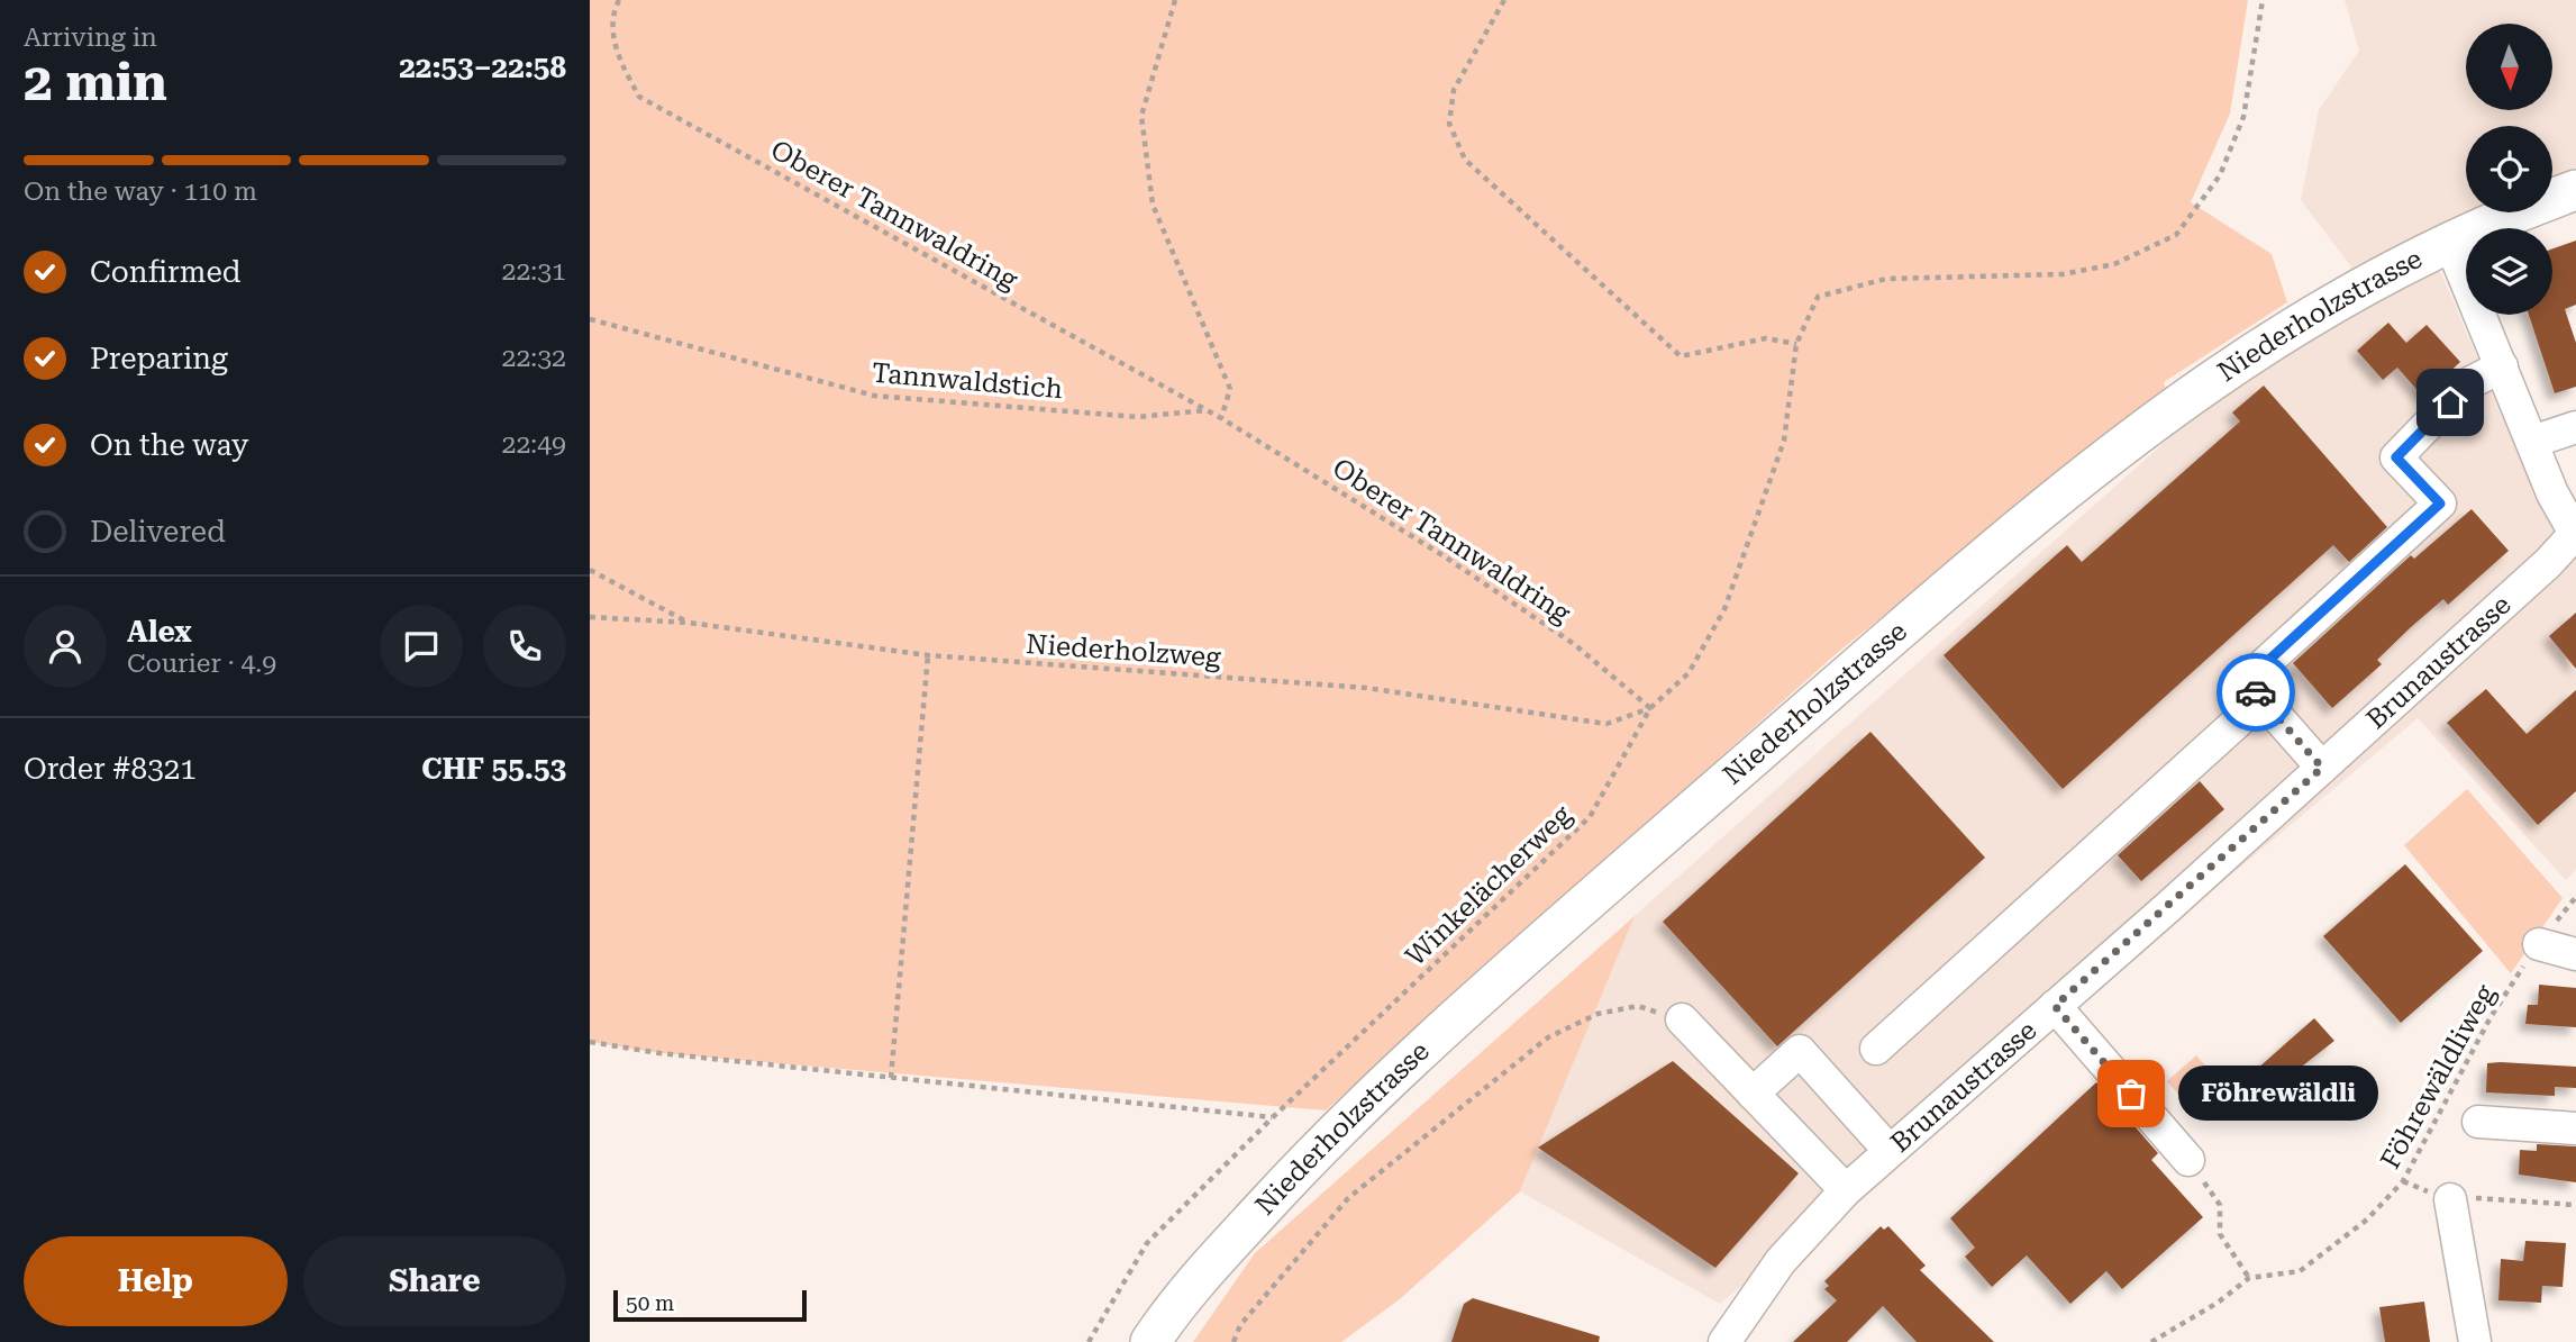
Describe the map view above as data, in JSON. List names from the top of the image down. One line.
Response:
{"streets":{"main road":["Niederholzstrasse"],"street":["Brunaustrasse"],"path":["Oberer Tannwaldring","Tannwaldstich","Niederholzweg","Winkelächerweg","Föhrewäldliweg"]},"crossings":[["Oberer Tannwaldring","Tannwaldstich"],["Oberer Tannwaldring","Niederholzweg"],["Oberer Tannwaldring","Winkelächerweg"],["Niederholzweg","Winkelächerweg"]],"places":["Föhrewäldli"],"scale_bar":"50 m","north":"bottom","page":{"heading":["2 min","Arriving in","22:53–22:58"],"panel":["Alex","Courier · 4.9","Order #8321","CHF 55.53"],"bar":"On the way · 110 m","list":[["Confirmed","22:31"],["Preparing","22:32"],["On the way","22:49"],"Delivered"],"bubble":"Föhrewäldli","buttons":["Help","Share"],"scale":"50 m"}}
